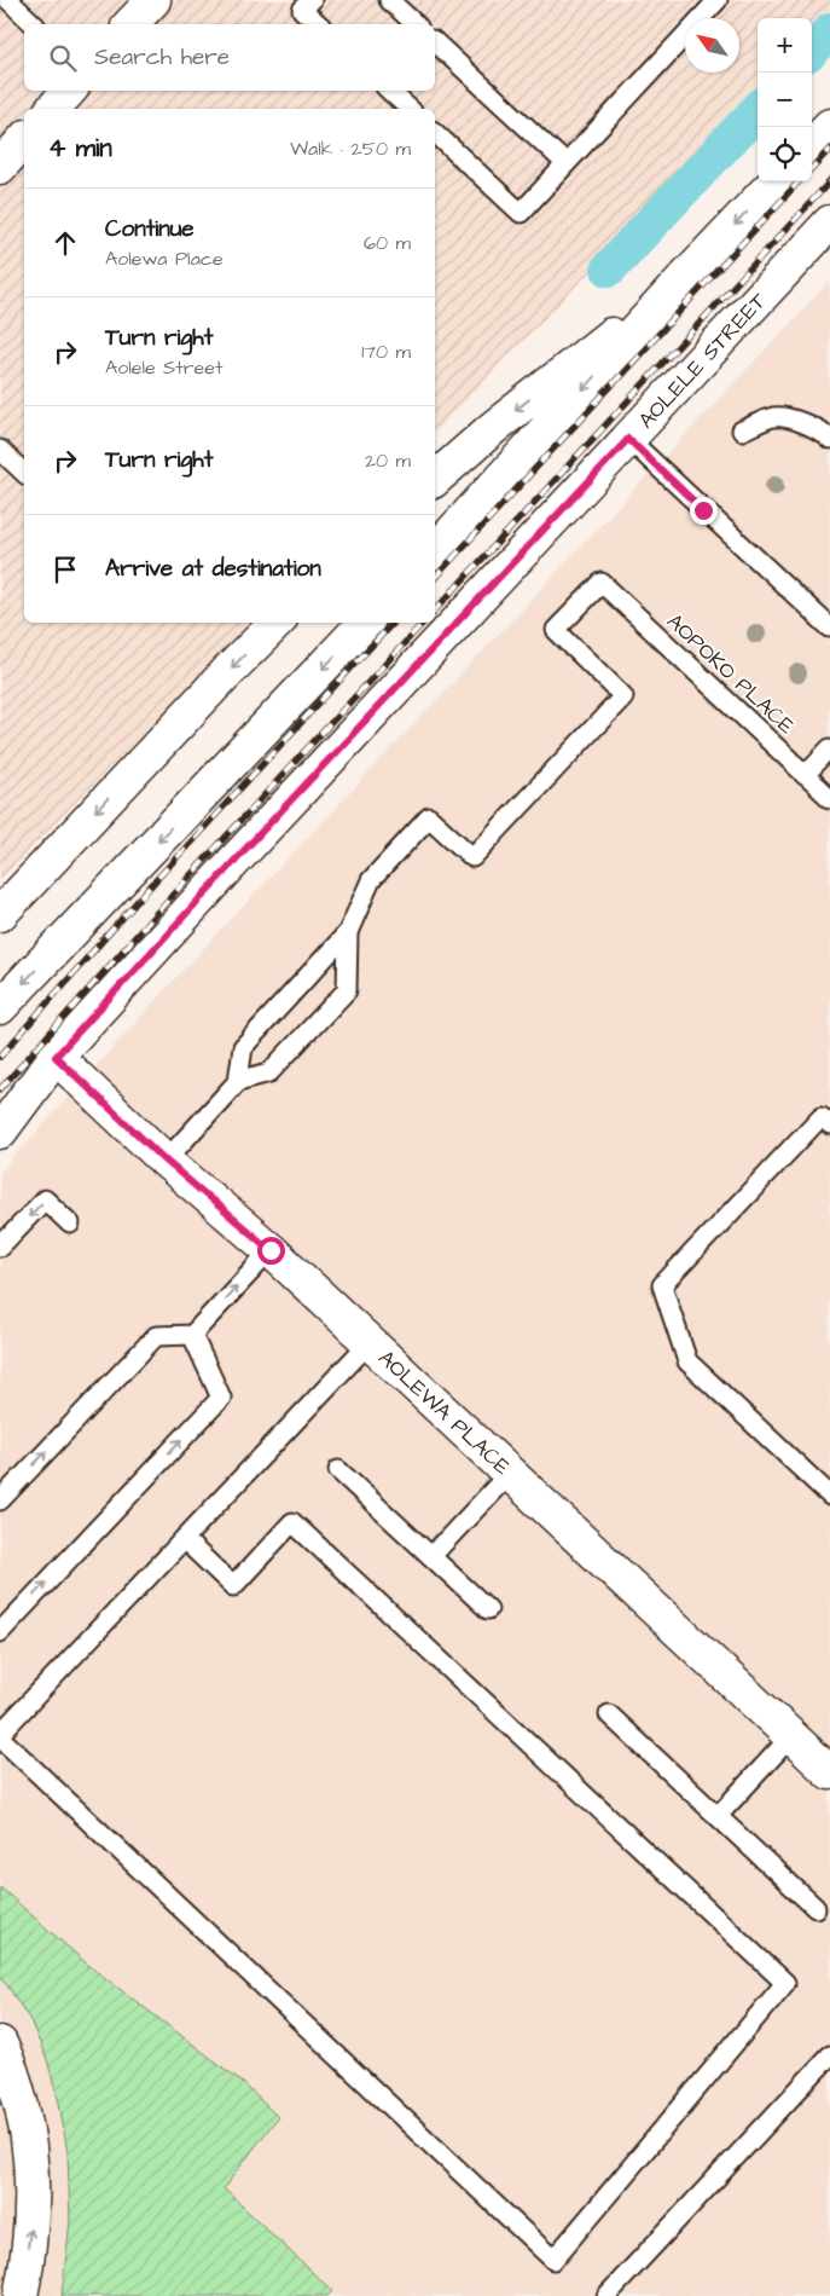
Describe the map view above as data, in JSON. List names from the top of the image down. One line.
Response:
{"streets":{"main road":["AOLELE STREET","AOLEWA PLACE"],"lane":["AOPOKO PLACE"]},"crossings":[["AOLELE STREET","AOLEWA PLACE"]],"north":"top left","page":{"map_buttons":["+","−"],"search":"Search here","heading":["4 min","Walk · 250 m"],"list":[["Continue","Aolewa Place","60 m"],["Turn right","Aolele Street","170 m"],["Turn right","20 m"],"Arrive at destination"]}}
